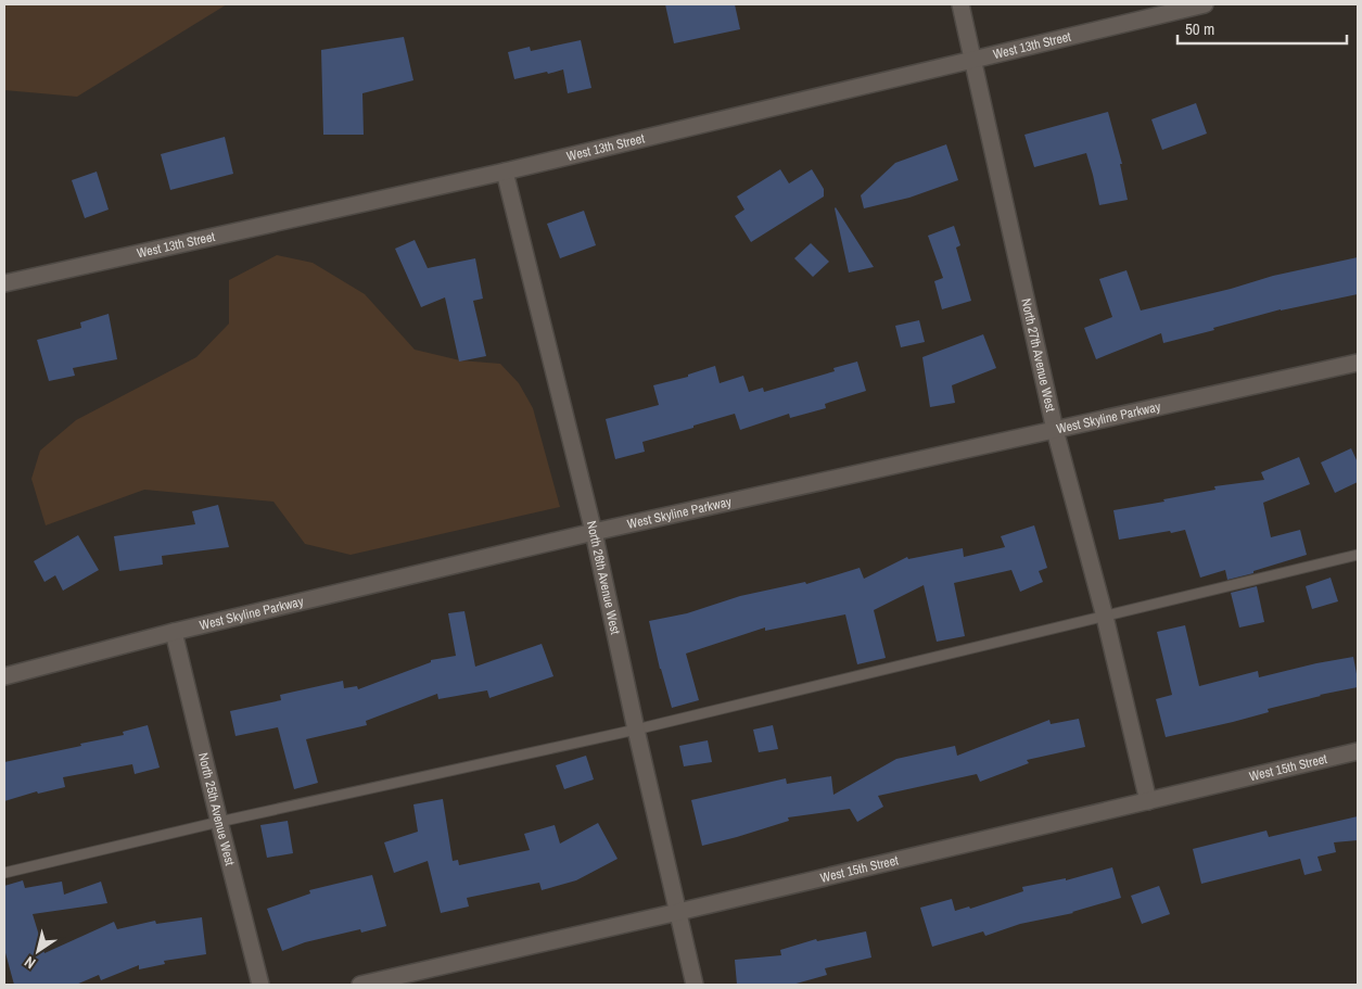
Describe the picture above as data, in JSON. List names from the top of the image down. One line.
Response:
{"streets":{"street":["West 13th Street","North 27th Avenue West","West Skyline Parkway","North 26th Avenue West","West 15th Street","North 25th Avenue West"]},"crossings":[["West 13th Street","North 27th Avenue West"],["West 13th Street","North 26th Avenue West"],["North 27th Avenue West","West Skyline Parkway"],["North 27th Avenue West","West 15th Street"],["West Skyline Parkway","North 26th Avenue West"],["West Skyline Parkway","North 25th Avenue West"],["North 26th Avenue West","West 15th Street"]],"scale_bar":"50 m","north":"bottom left"}
